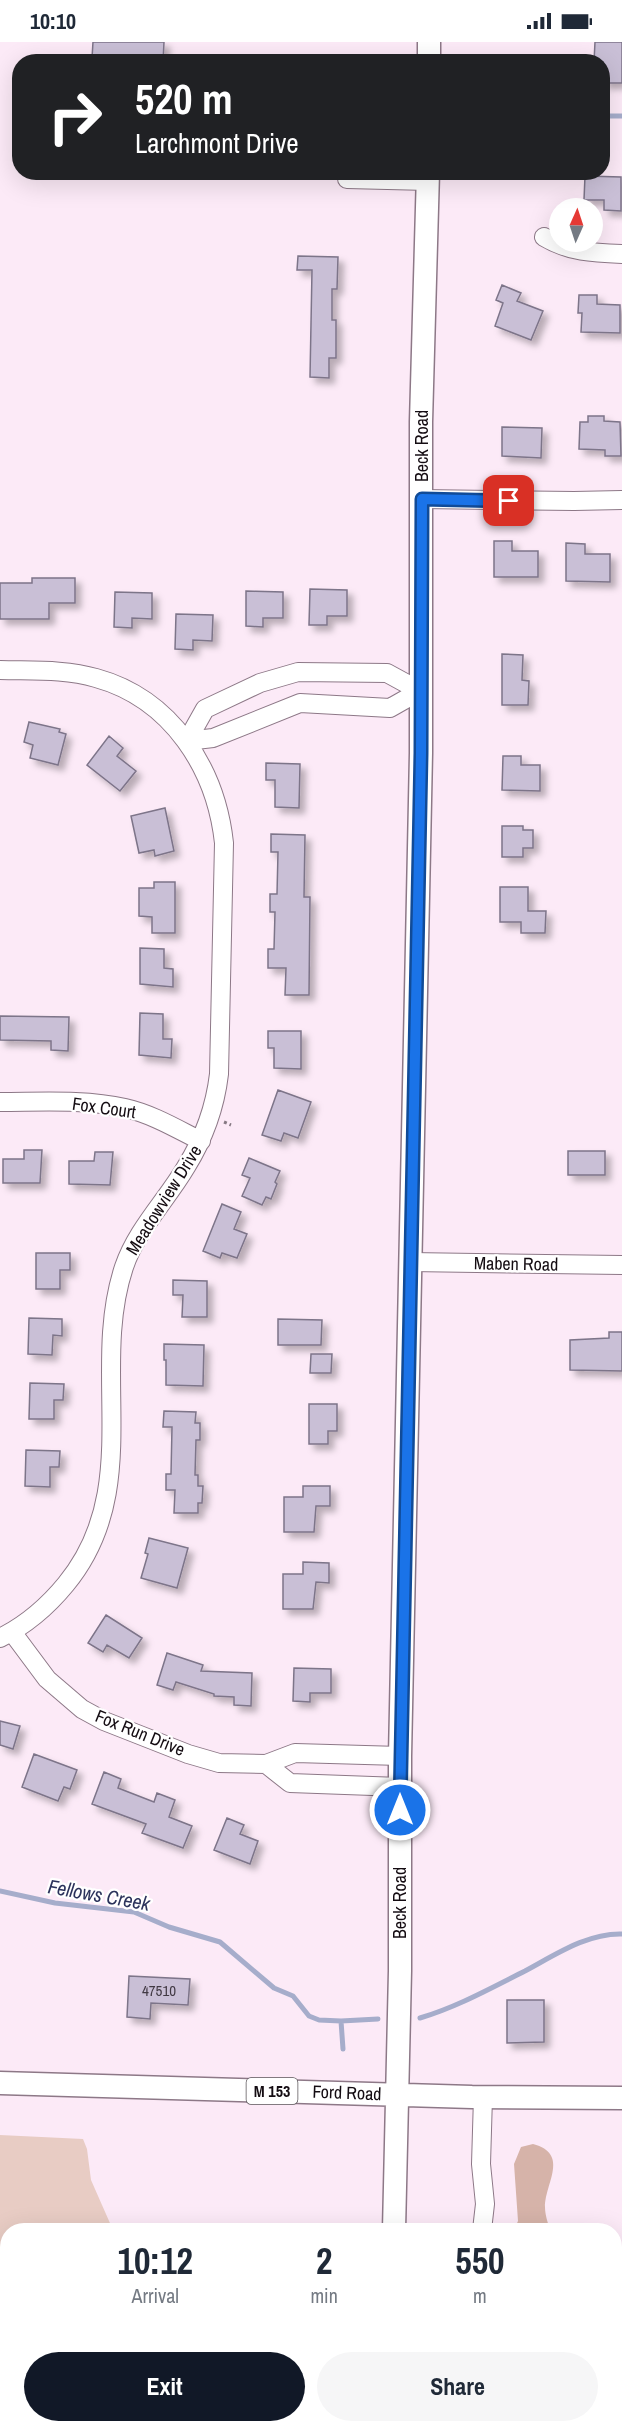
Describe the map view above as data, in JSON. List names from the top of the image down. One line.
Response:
{"streets":{"main road":["Beck Road","M 153","Ford Road"],"street":["Fox Court","Meadowview Drive","Maben Road","Fox Run Drive"]},"crossings":[["Beck Road","Maben Road"],["Beck Road","Fox Run Drive"],["Beck Road","Ford Road"],["Fox Court","Meadowview Drive"],["Meadowview Drive","Fox Run Drive"]],"water":["Fellows Creek"],"house_numbers":["47510"],"north":"top","page":{"status":"10:10","turn":["520 m","Larchmont Drive"],"eta":["10:12","Arrival","2","min","550","m"],"buttons":["Exit","Share"]}}
